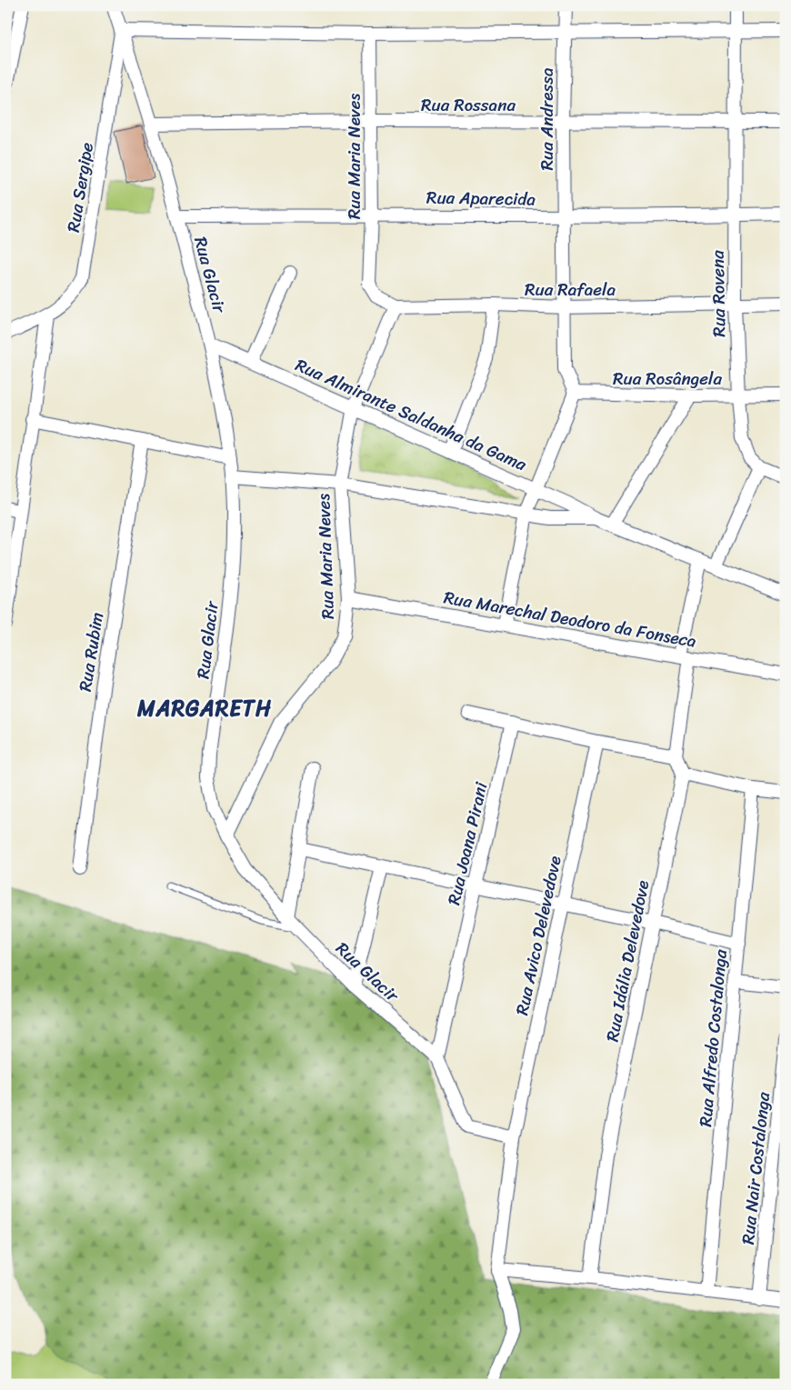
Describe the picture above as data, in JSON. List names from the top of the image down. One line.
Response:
{"streets":{"street":["Rua Rossana","Rua Andressa","Rua Maria Neves","Rua Sergipe","Rua Aparecida","Rua Glacir","Rua Rafaela","Rua Rovena","Rua Rosângela","Rua Almirante Saldanha da Gama","Rua Marechal Deodoro da Fonseca","Rua Rubim","Rua Joana Pirani","Rua Avico Delevedove","Rua Idália Delevedove","Rua Alfredo Costalonga","Rua Nair Costalonga"]},"crossings":[["Rua Rossana","Rua Andressa"],["Rua Rossana","Rua Maria Neves"],["Rua Rossana","Rua Glacir"],["Rua Rossana","Rua Rovena"],["Rua Andressa","Rua Aparecida"],["Rua Andressa","Rua Rafaela"],["Rua Andressa","Rua Rosângela"],["Rua Maria Neves","Rua Aparecida"],["Rua Maria Neves","Rua Glacir"],["Rua Maria Neves","Rua Rafaela"],["Rua Maria Neves","Rua Almirante Saldanha da Gama"],["Rua Maria Neves","Rua Marechal Deodoro da Fonseca"],["Rua Sergipe","Rua Glacir"],["Rua Aparecida","Rua Glacir"],["Rua Aparecida","Rua Rovena"],["Rua Glacir","Rua Almirante Saldanha da Gama"],["Rua Glacir","Rua Joana Pirani"],["Rua Glacir","Rua Avico Delevedove"],["Rua Rafaela","Rua Rovena"],["Rua Rovena","Rua Rosângela"]],"districts":["MARGARETH"]}
